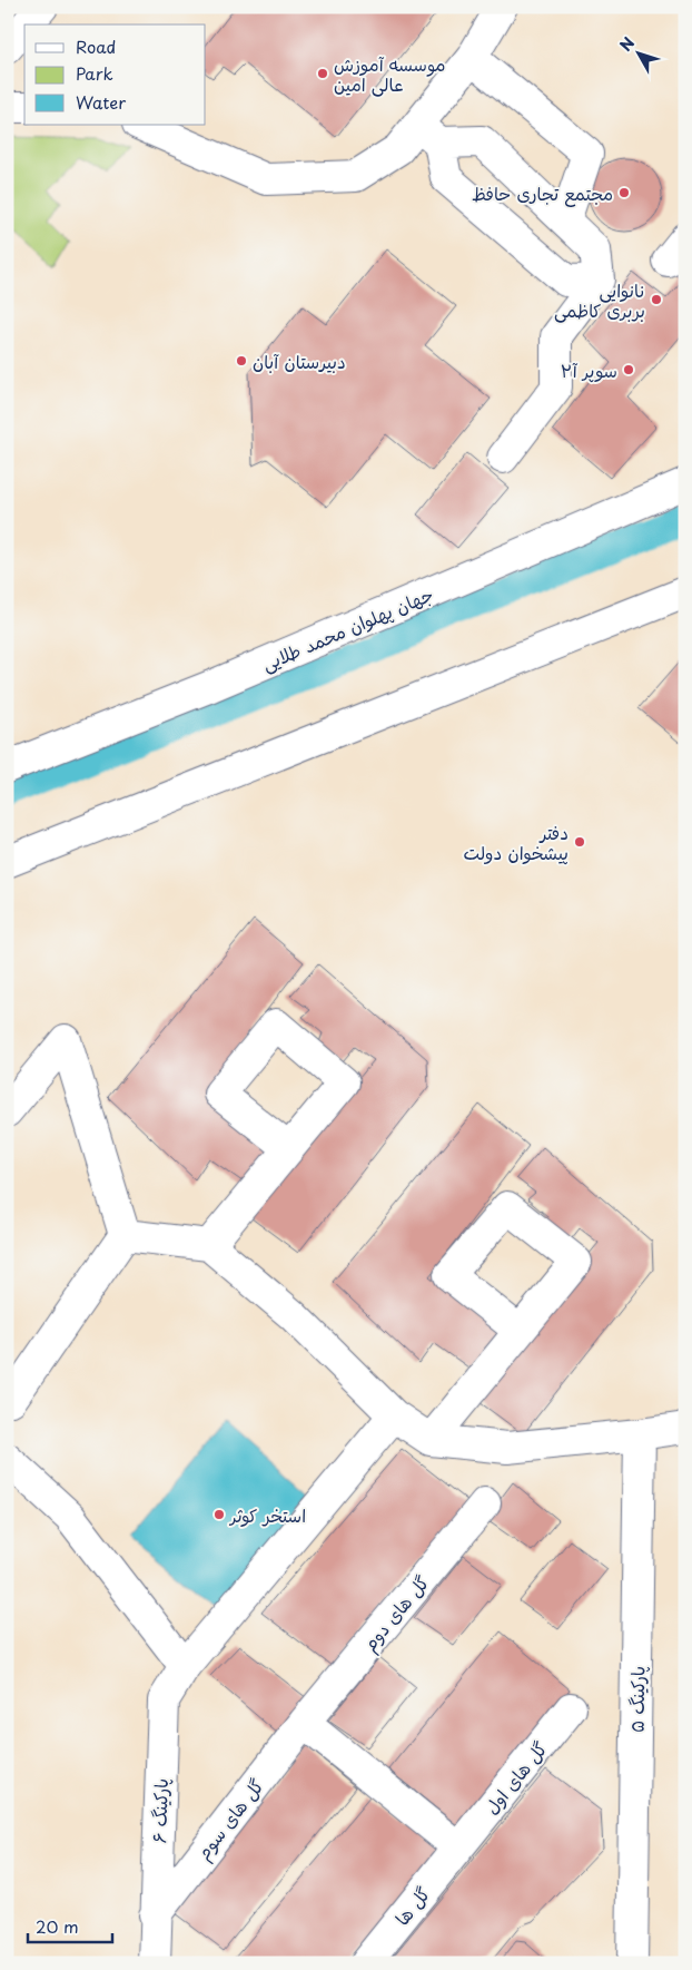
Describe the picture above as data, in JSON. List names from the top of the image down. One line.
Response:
{"streets":{"street":["جهان پهلوان محمد طلایی","گل های دوم","پارکینگ ۵","گل های اول","پارکینگ ۶","گل های سوم","گل ها"]},"crossings":[["گل های دوم","گل های سوم"],["گل های اول","گل ها"],["پارکینگ ۶","گل های سوم"]],"places":["موسسه آموزش عالی امین","مجتمع تجاری حافظ","نانوایی بربری کاظمی","دبیرستان آبان","سوپر آ۲","دفتر پیشخوان دولت","استخر کوثر"],"legend":["Road","Park","Water"],"scale_bar":"20 m","north":"top left"}
